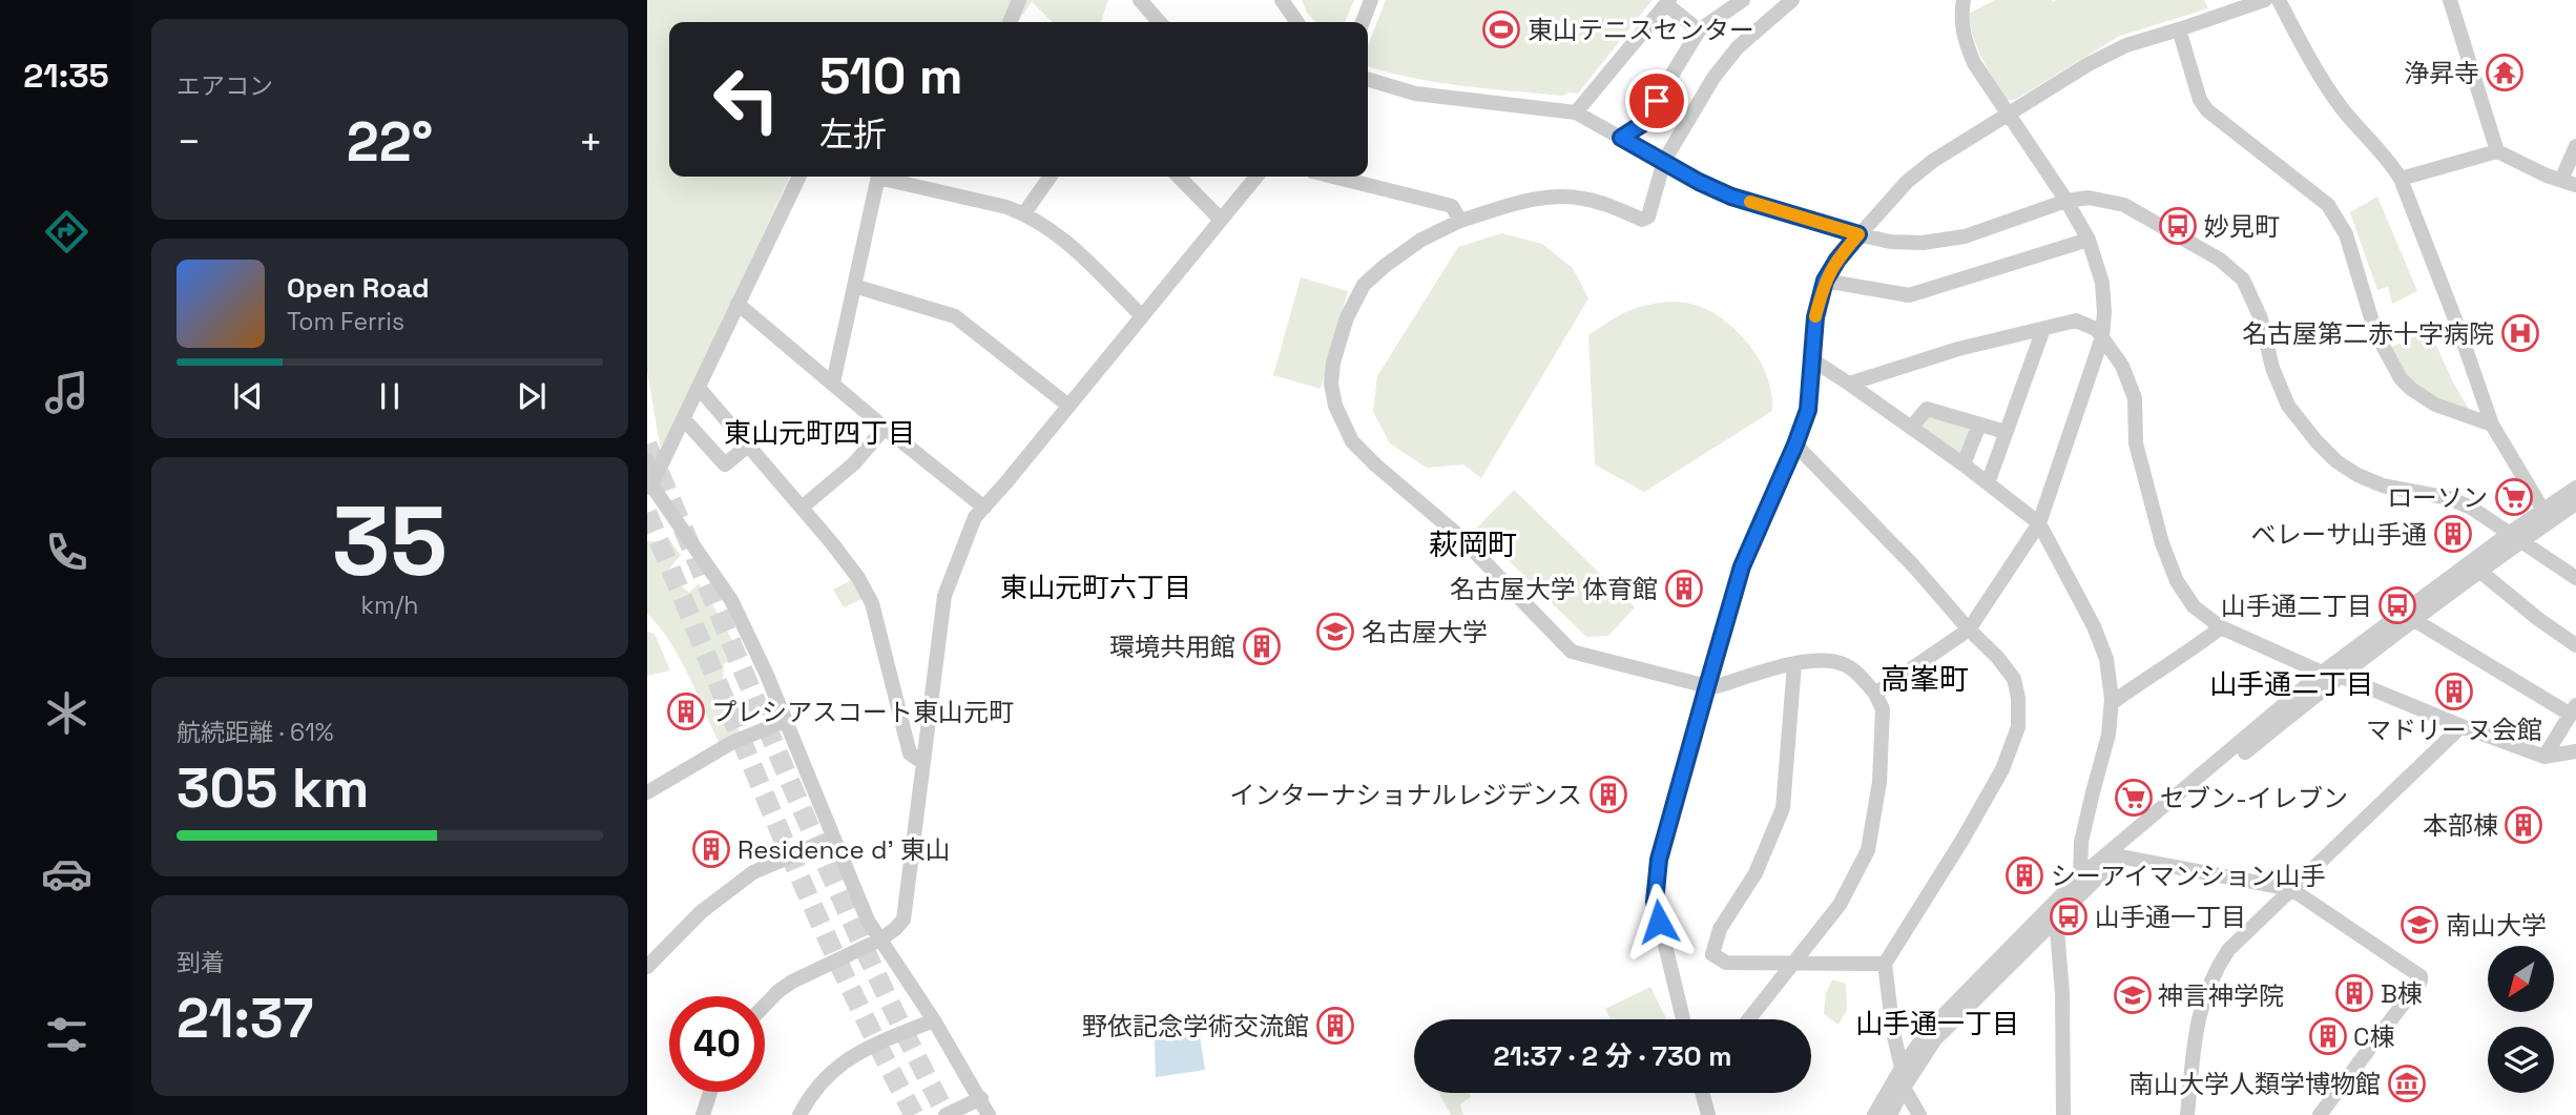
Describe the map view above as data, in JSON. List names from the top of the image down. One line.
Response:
{"districts":["東山元町四丁目","萩岡町","東山元町六丁目","高峯町","山手通二丁目","山手通一丁目"],"places":{"sports":["東山テニスセンター"],"temple":["浄昇寺"],"bus stop":["妙見町","山手通二丁目","山手通一丁目"],"hospital":["名古屋第二赤十字病院"],"supermarket":["ローソン","セブン-イレブン"],"building":["ベレーサ山手通","名古屋大学 体育館","環境共用館","マドリーヌ会館","プレシアスコート東山元町","インターナショナルレジデンス","本部棟","Residence d’ 東山","シーアイマンション山手","B棟","野依記念学術交流館","C棟"],"school or university":["名古屋大学","南山大学","神言神学院"],"museum":["南山大学人類学博物館"]},"north":"bottom left","page":{"tabs":"21:35","tile":["エアコン",["35","km/h"],["航続距離 · 61%","305 km"],["到着","21:37"]],"turn":["510 m","左折"],"heat":["−","22°","+"],"song":["Open Road","Tom Ferris"],"limit":"40","trip":"21:37 · 2 分 · 730 m"}}
